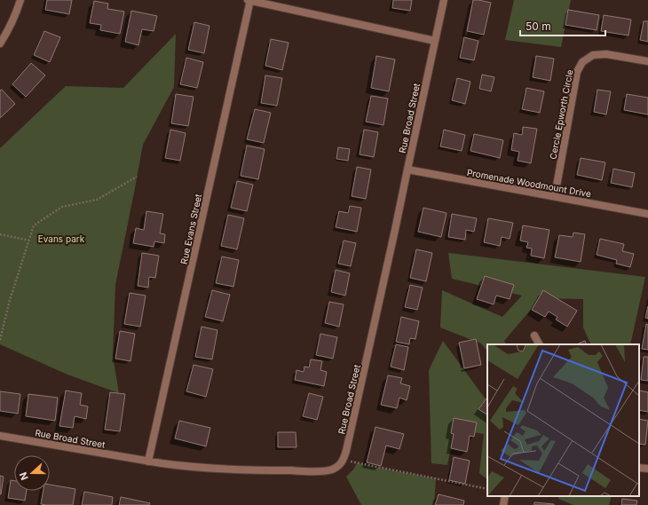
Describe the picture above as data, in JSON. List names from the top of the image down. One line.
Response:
{"streets":{"street":["Cercle Epworth Circle","Rue Broad Street","Promenade Woodmount Drive","Rue Evans Street"]},"crossings":[["Cercle Epworth Circle","Promenade Woodmount Drive"],["Rue Broad Street","Promenade Woodmount Drive"],["Rue Broad Street","Rue Evans Street"]],"parks":["Evans park"],"scale_bar":"50 m","north":"left"}
